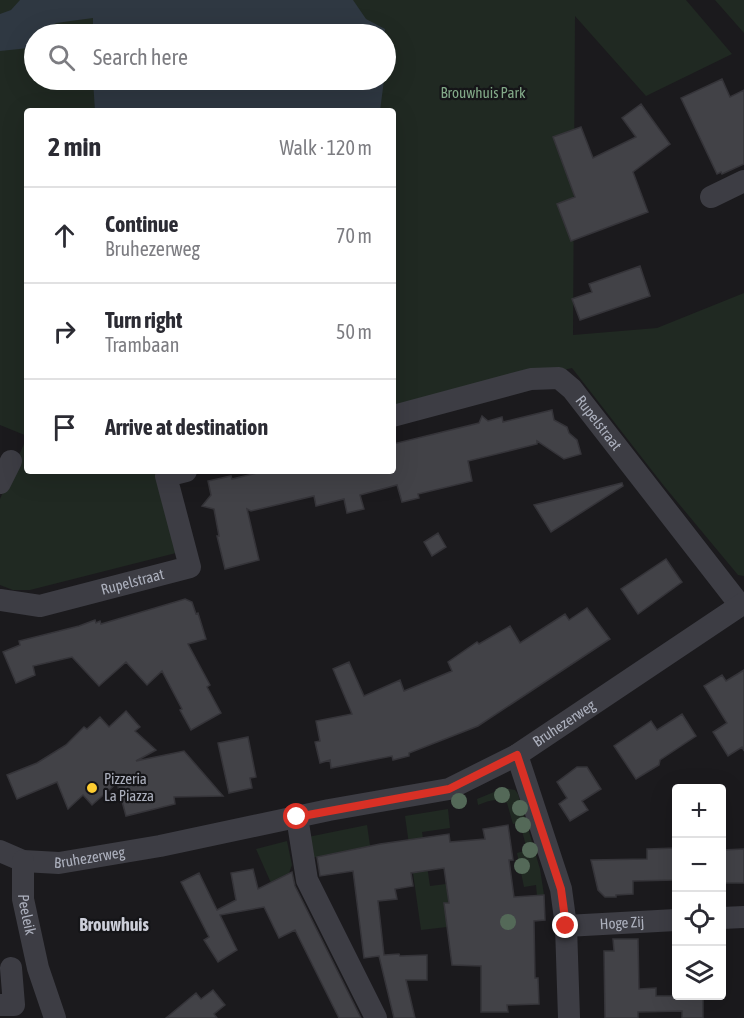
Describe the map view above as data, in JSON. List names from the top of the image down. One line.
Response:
{"streets":{"street":["Rupelstraat","Bruhezerweg","Peeleik","Hoge Zij"]},"crossings":[["Rupelstraat","Bruhezerweg"],["Bruhezerweg","Peeleik"]],"districts":["Brouwhuis"],"parks":["Brouwhuis Park"],"places":["Pizzeria La Piazza"],"page":{"search":"Search here","heading":["2 min","Walk · 120 m"],"list":[["Continue","Bruhezerweg","70 m"],["Turn right","Trambaan","50 m"],"Arrive at destination"],"map_buttons":["+","−"]}}
